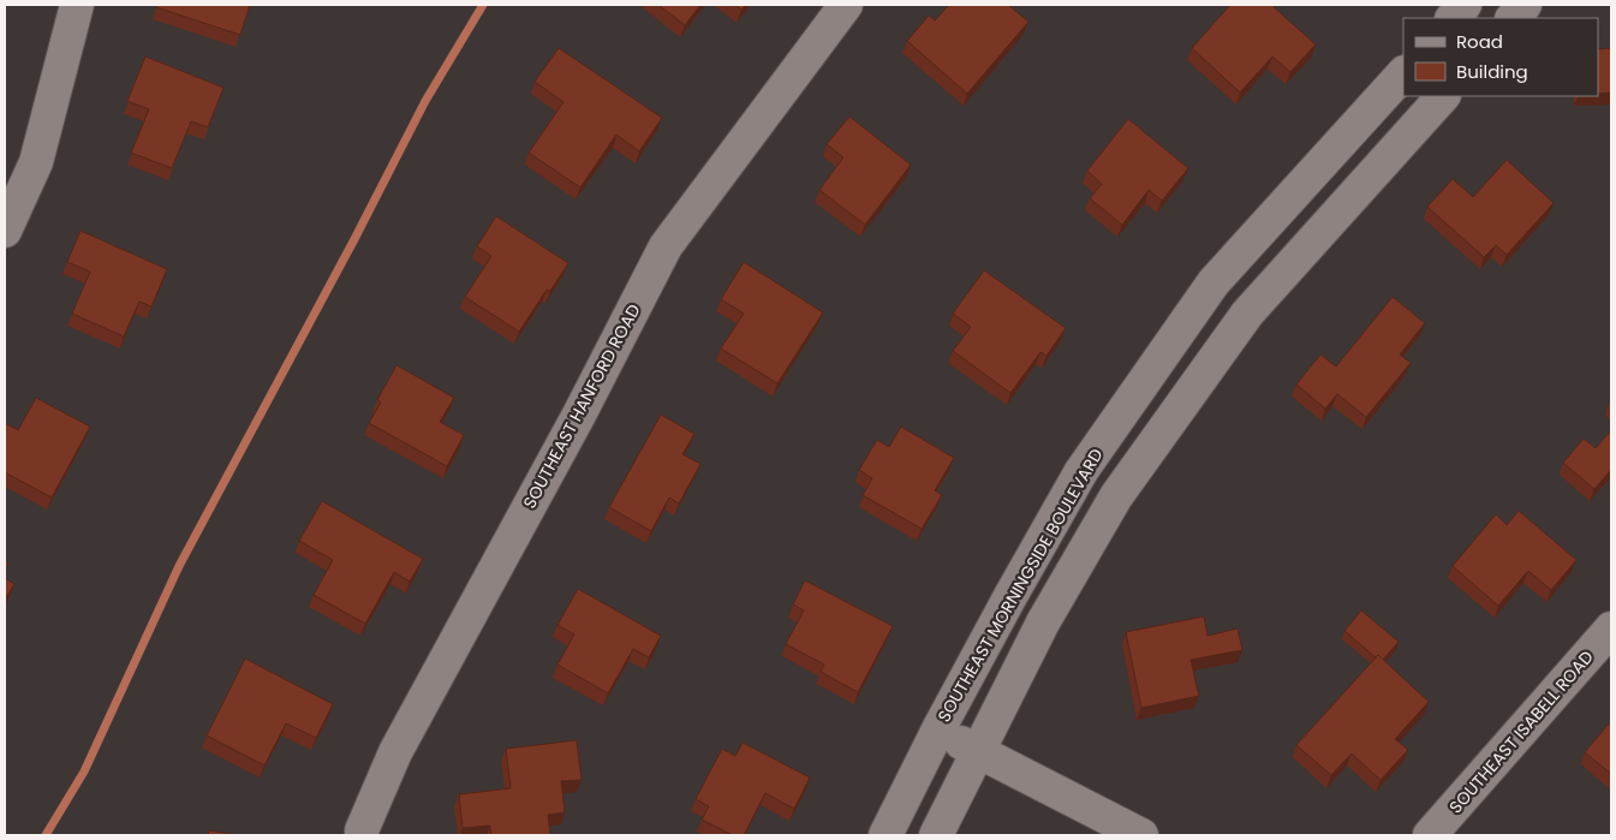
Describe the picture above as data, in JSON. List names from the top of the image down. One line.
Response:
{"streets":{"street":["SOUTHEAST HANFORD ROAD","SOUTHEAST MORNINGSIDE BOULEVARD","SOUTHEAST ISABELL ROAD"]},"legend":["Road","Building"]}
